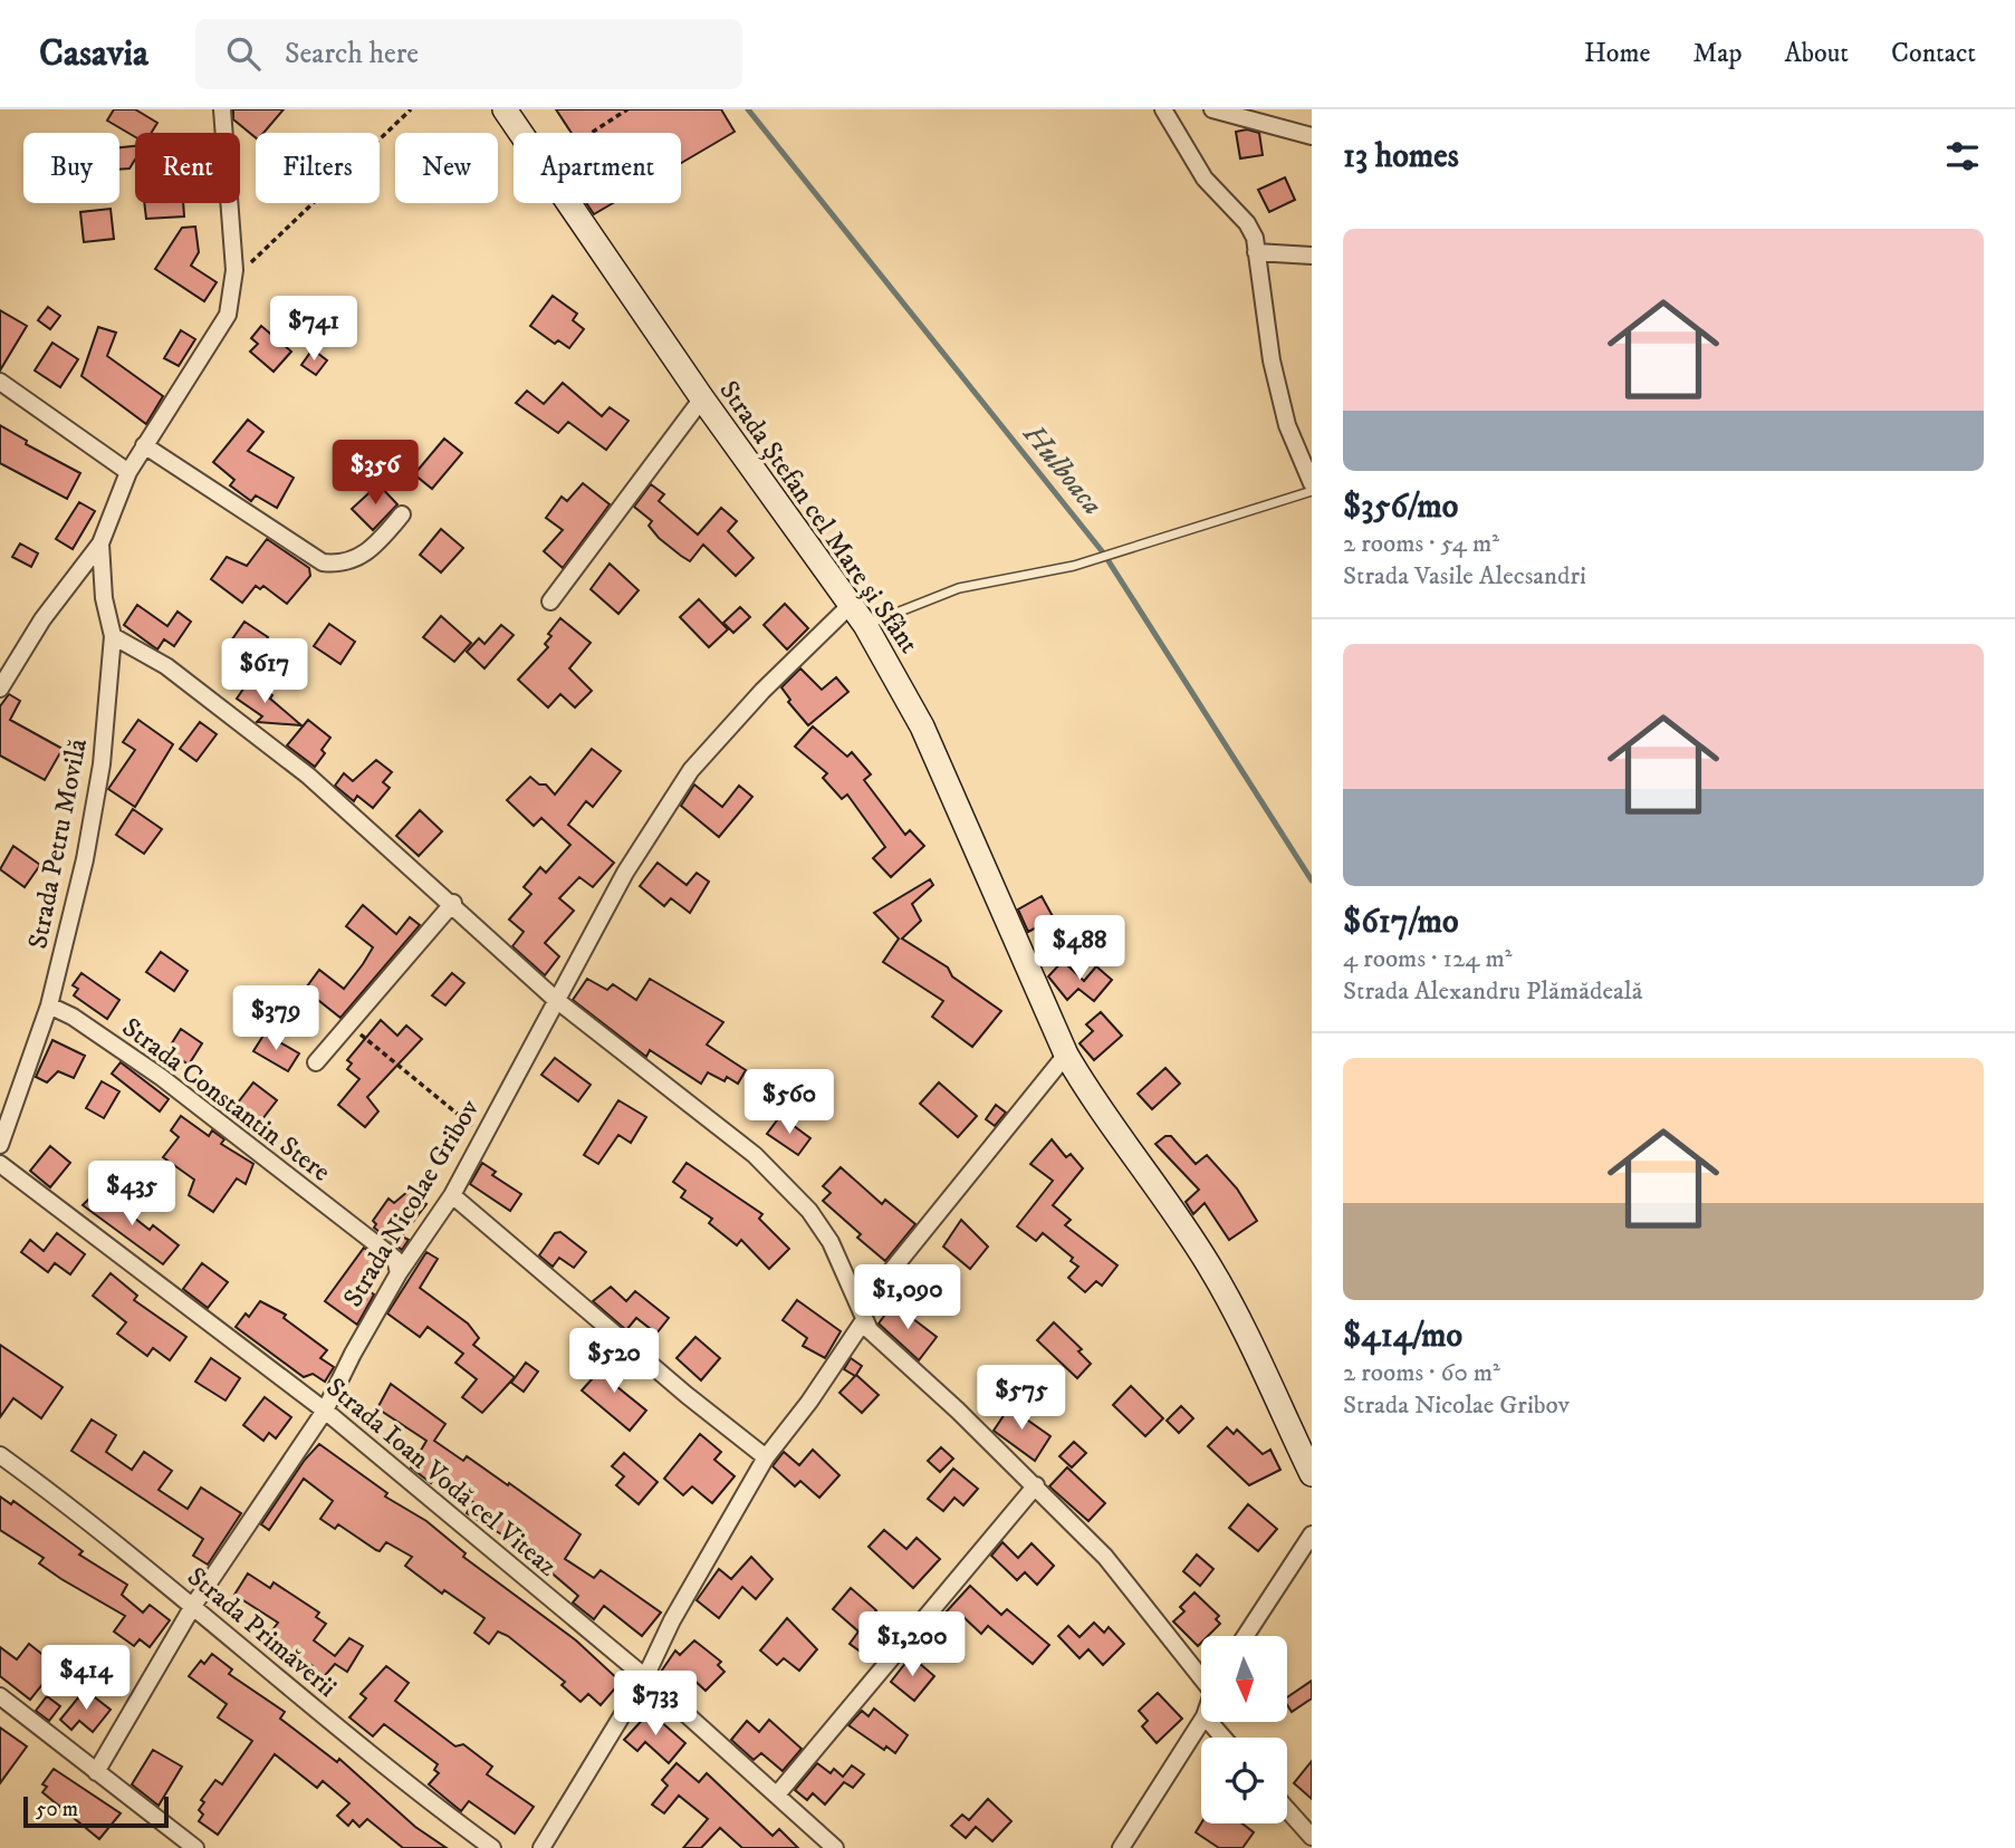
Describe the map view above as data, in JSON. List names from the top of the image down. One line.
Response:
{"streets":{"street":["Strada Ștefan cel Mare și Sfânt","Strada Petru Movilă","Strada Constantin Stere","Strada Nicolae Gribov","Strada Ioan Vodă cel Viteaz","Strada Primăverii"]},"crossings":[["Strada Ștefan cel Mare și Sfânt","Strada Nicolae Gribov"],["Strada Petru Movilă","Strada Constantin Stere"],["Strada Constantin Stere","Strada Nicolae Gribov"],["Strada Nicolae Gribov","Strada Ioan Vodă cel Viteaz"],["Strada Nicolae Gribov","Strada Primăverii"]],"water":["Hulboaca"],"scale_bar":"50 m","north":"bottom","page":{"header":"Casavia","search":"Search here","nav":["Home","Map","About","Contact"],"heading":"13 homes","chip":["Buy","Rent","Filters","New","Apartment"],"list":[{"name":"$356/mo","note":"2 rooms · 54 m² · Strada Vasile Alecsandri"},{"name":"$617/mo","note":"4 rooms · 124 m² · Strada Alexandru Plămădeală"},{"name":"$414/mo","note":"2 rooms · 60 m² · Strada Nicolae Gribov"}],"price":["$741","$356","$617","$488","$379","$560","$435","$1,090","$520","$575","$1,200","$414","$733"],"scale":"50 m"}}
